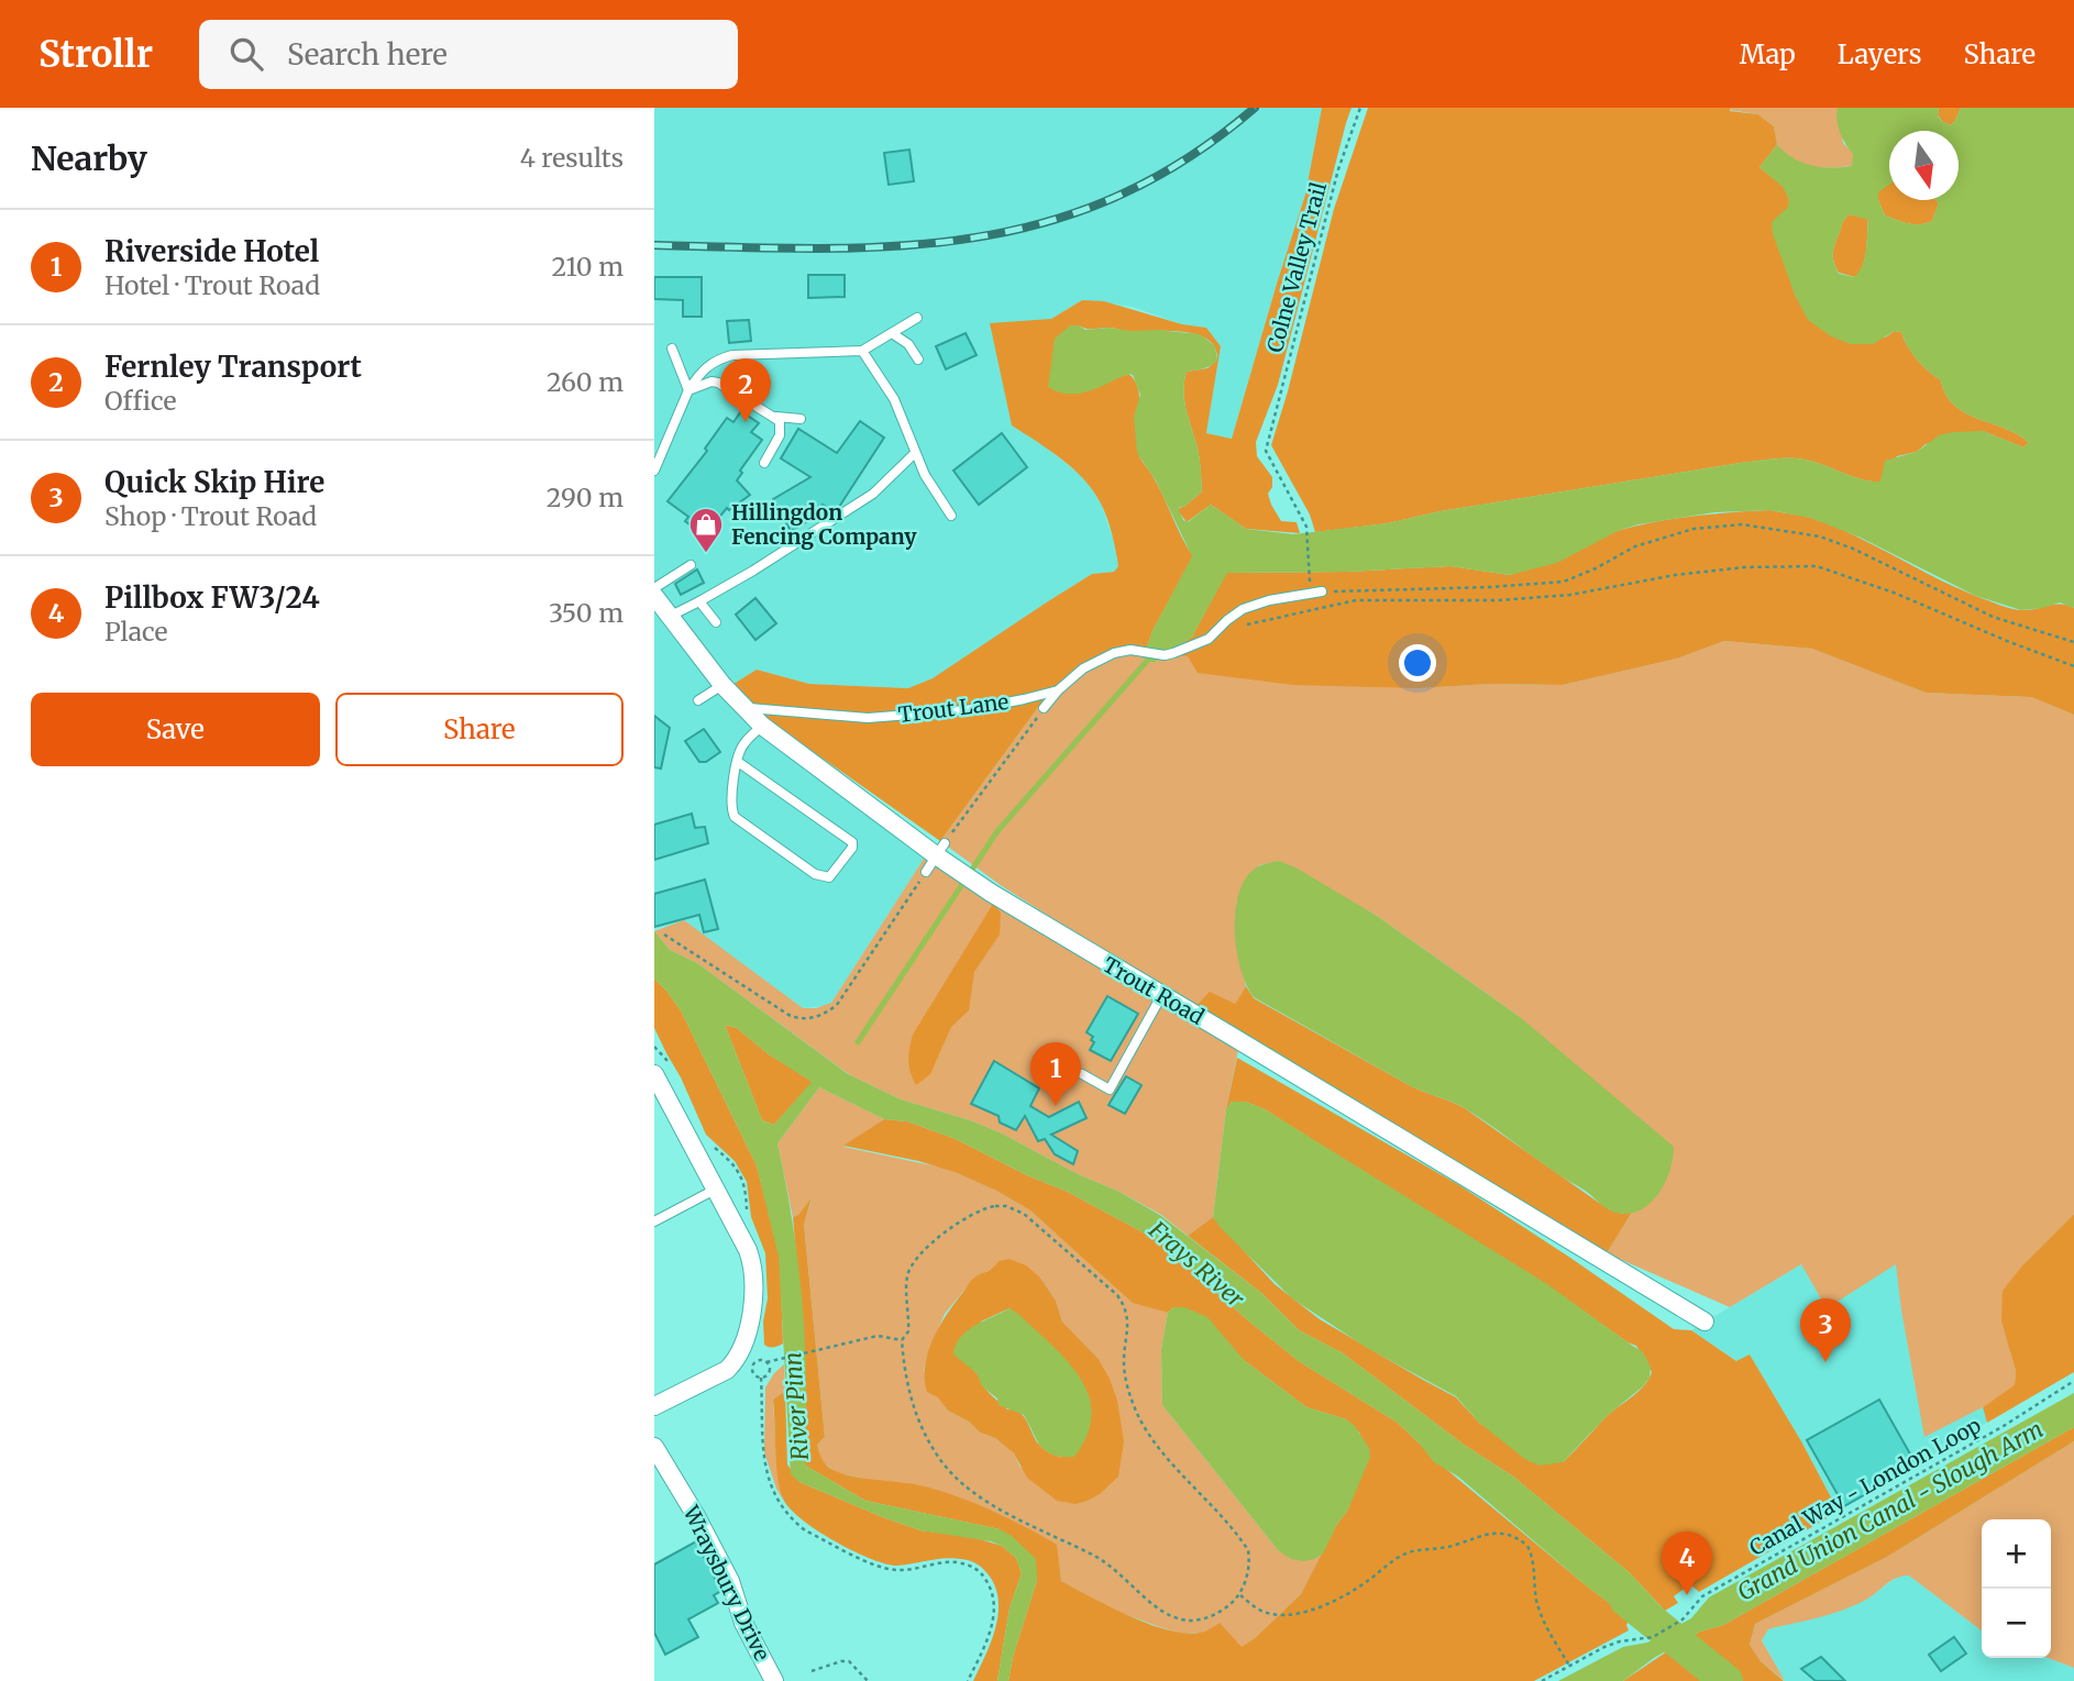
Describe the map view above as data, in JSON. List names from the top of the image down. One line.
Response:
{"streets":{"street":["Trout Road","Wraysbury Drive"],"lane":["Trout Lane"],"path":["Colne Valley Trail","Canal Way - London Loop"]},"crossings":[["Trout Lane","Trout Road"]],"water":["Frays River","River Pinn","Grand Union Canal - Slough Arm"],"places":{"shop":["Hillingdon Fencing Company"]},"north":"bottom","page":{"header":"Strollr","search":"Search here","nav":["Map","Layers","Share"],"heading":["Nearby","4 results"],"list":[{"mark":"1","name":"Riverside Hotel","note":"Hotel · Trout Road","value":"210 m"},{"mark":"2","name":"Fernley Transport","note":"Office","value":"260 m"},{"mark":"3","name":"Quick Skip Hire","note":"Shop · Trout Road","value":"290 m"},{"mark":"4","name":"Pillbox FW3/24","note":"Place","value":"350 m"}],"pins":["2","1","3","4"],"buttons":["Save","Share"],"map_buttons":["+","−"]}}
